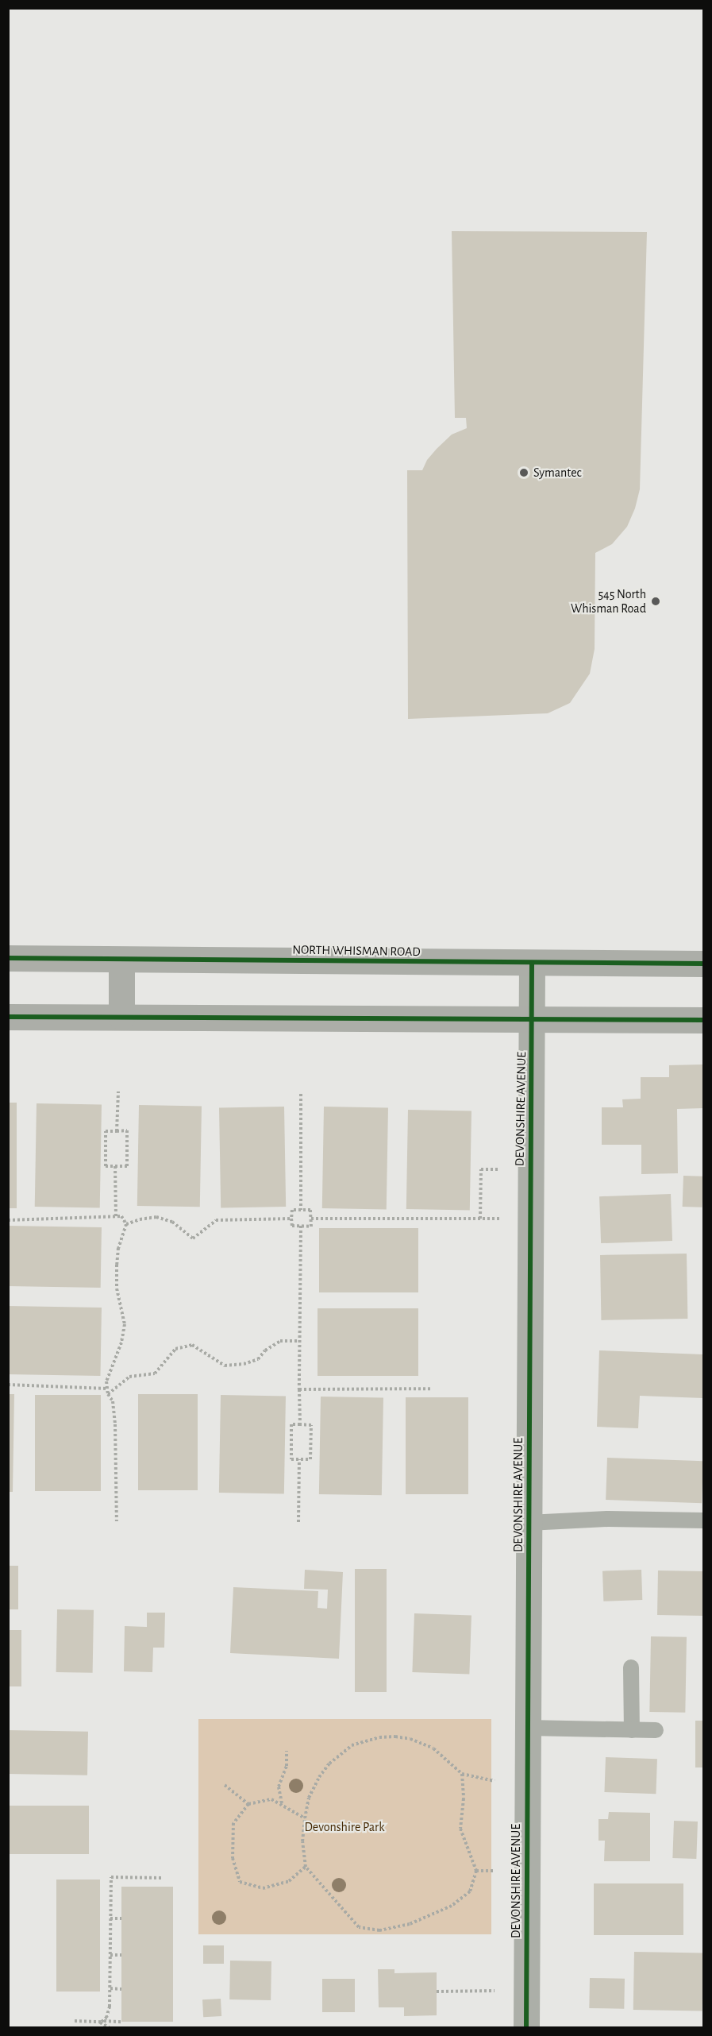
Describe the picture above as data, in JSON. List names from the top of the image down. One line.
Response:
{"streets":{"main road":["NORTH WHISMAN ROAD"],"street":["DEVONSHIRE AVENUE"]},"crossings":[["NORTH WHISMAN ROAD","DEVONSHIRE AVENUE"]],"parks":["Devonshire Park"],"places":["Symantec","545 North Whisman Road"]}
